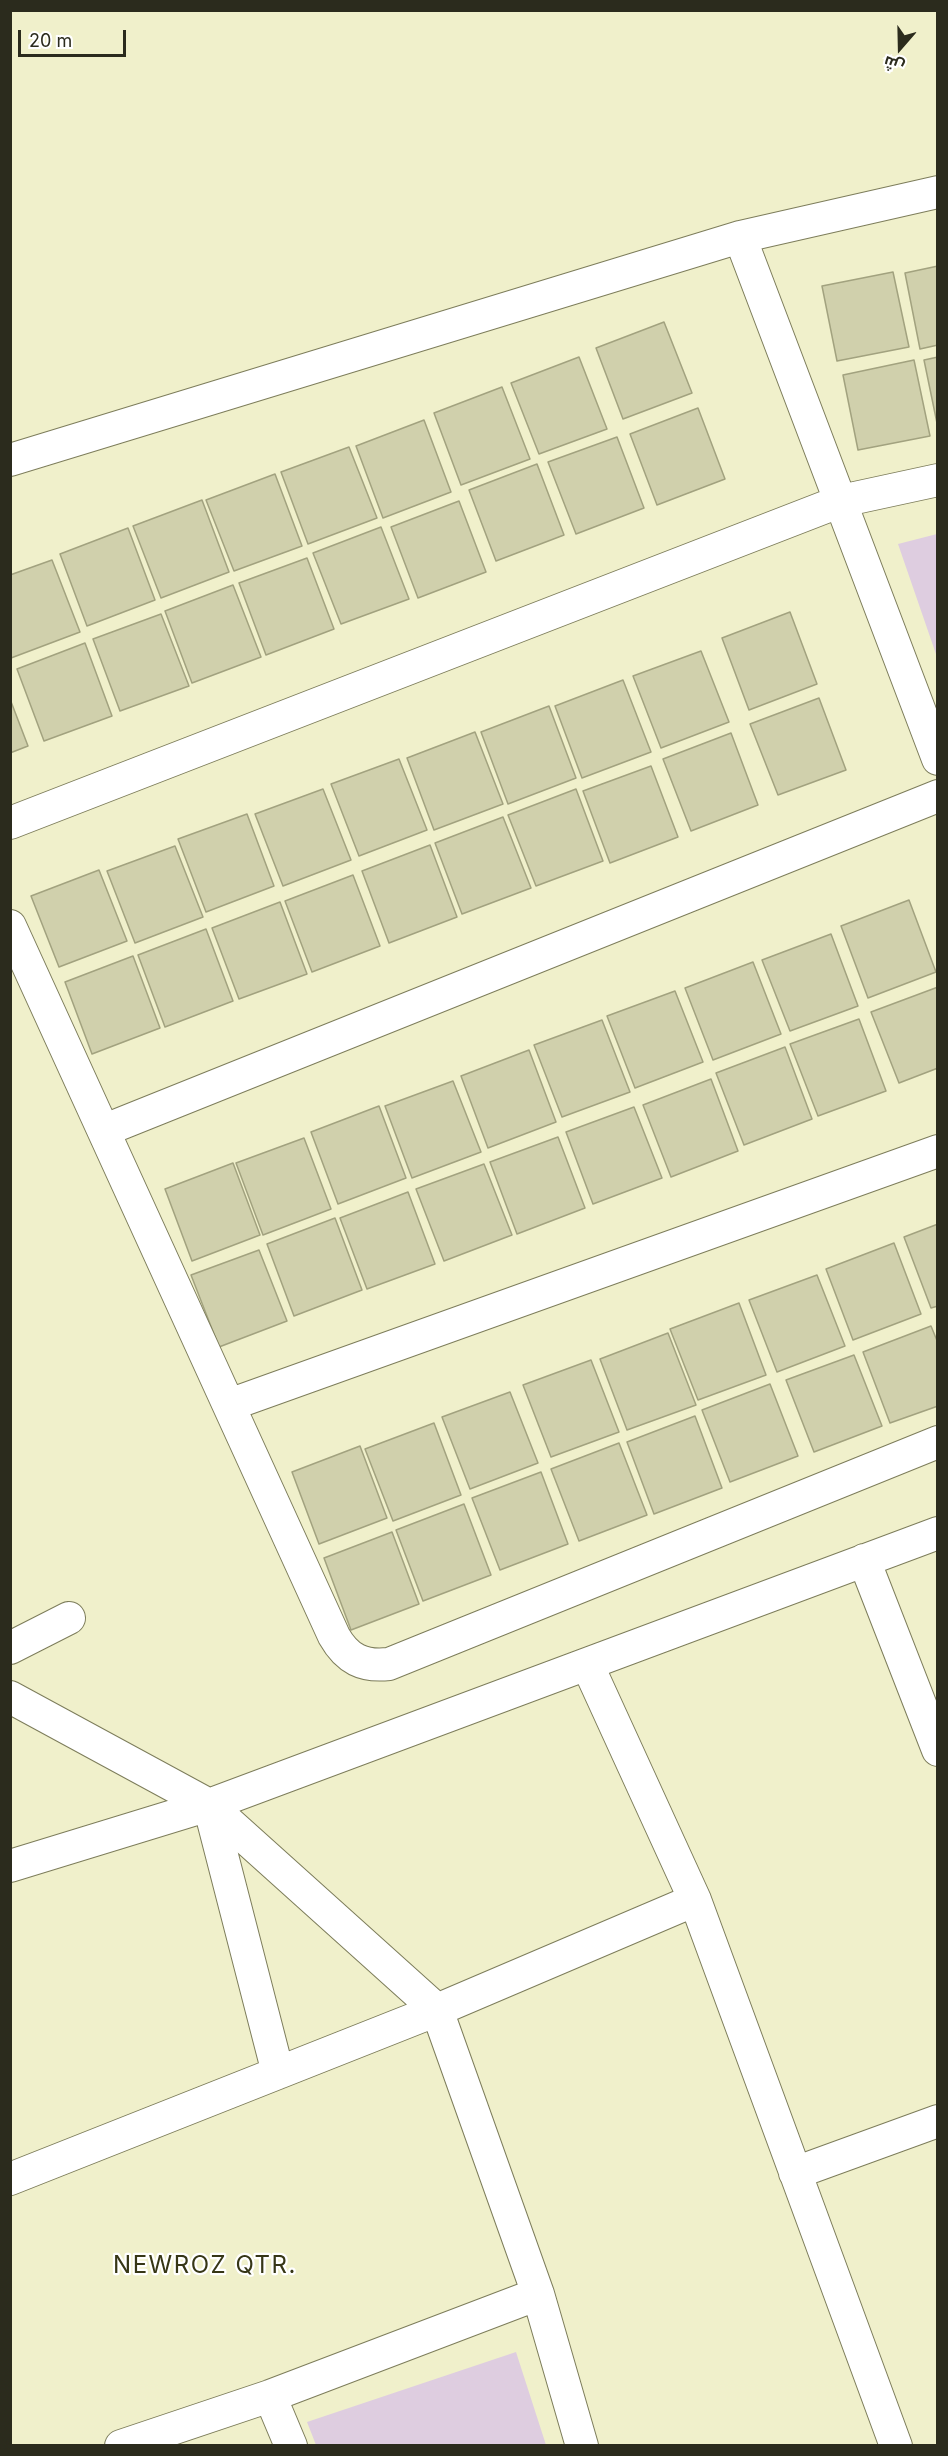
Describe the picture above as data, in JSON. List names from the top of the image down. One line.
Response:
{"districts":["NEWROZ QTR."],"scale_bar":"20 m","north":"bottom"}
